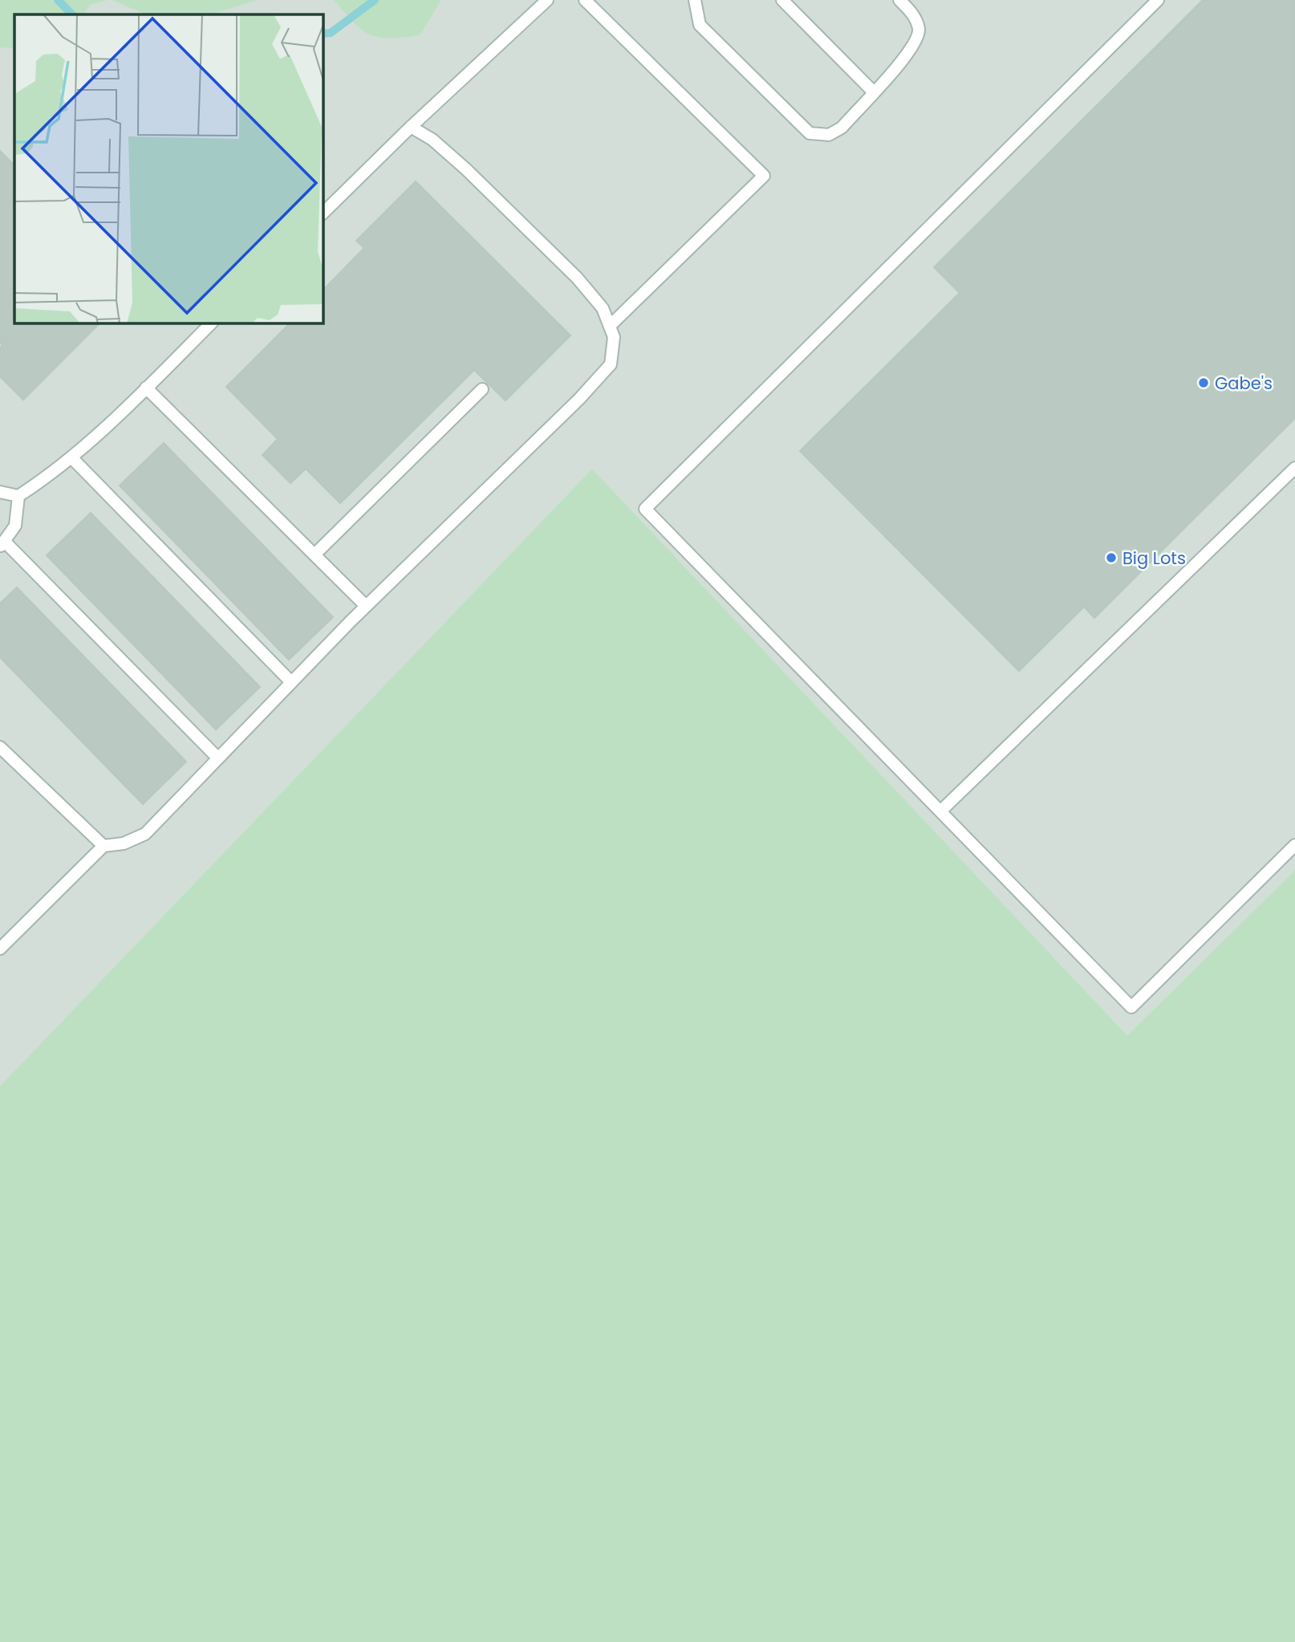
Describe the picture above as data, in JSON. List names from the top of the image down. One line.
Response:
{"places":["Gabe's","Big Lots"]}
